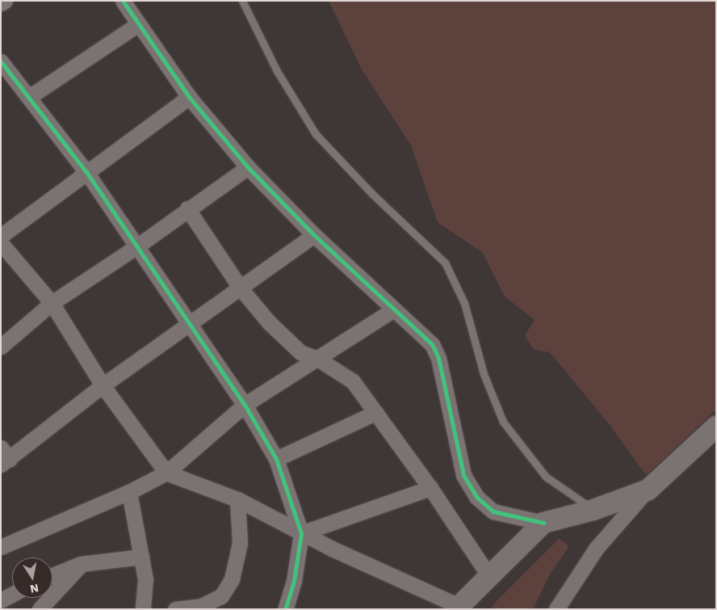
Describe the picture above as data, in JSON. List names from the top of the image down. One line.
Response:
{"north":"bottom"}
